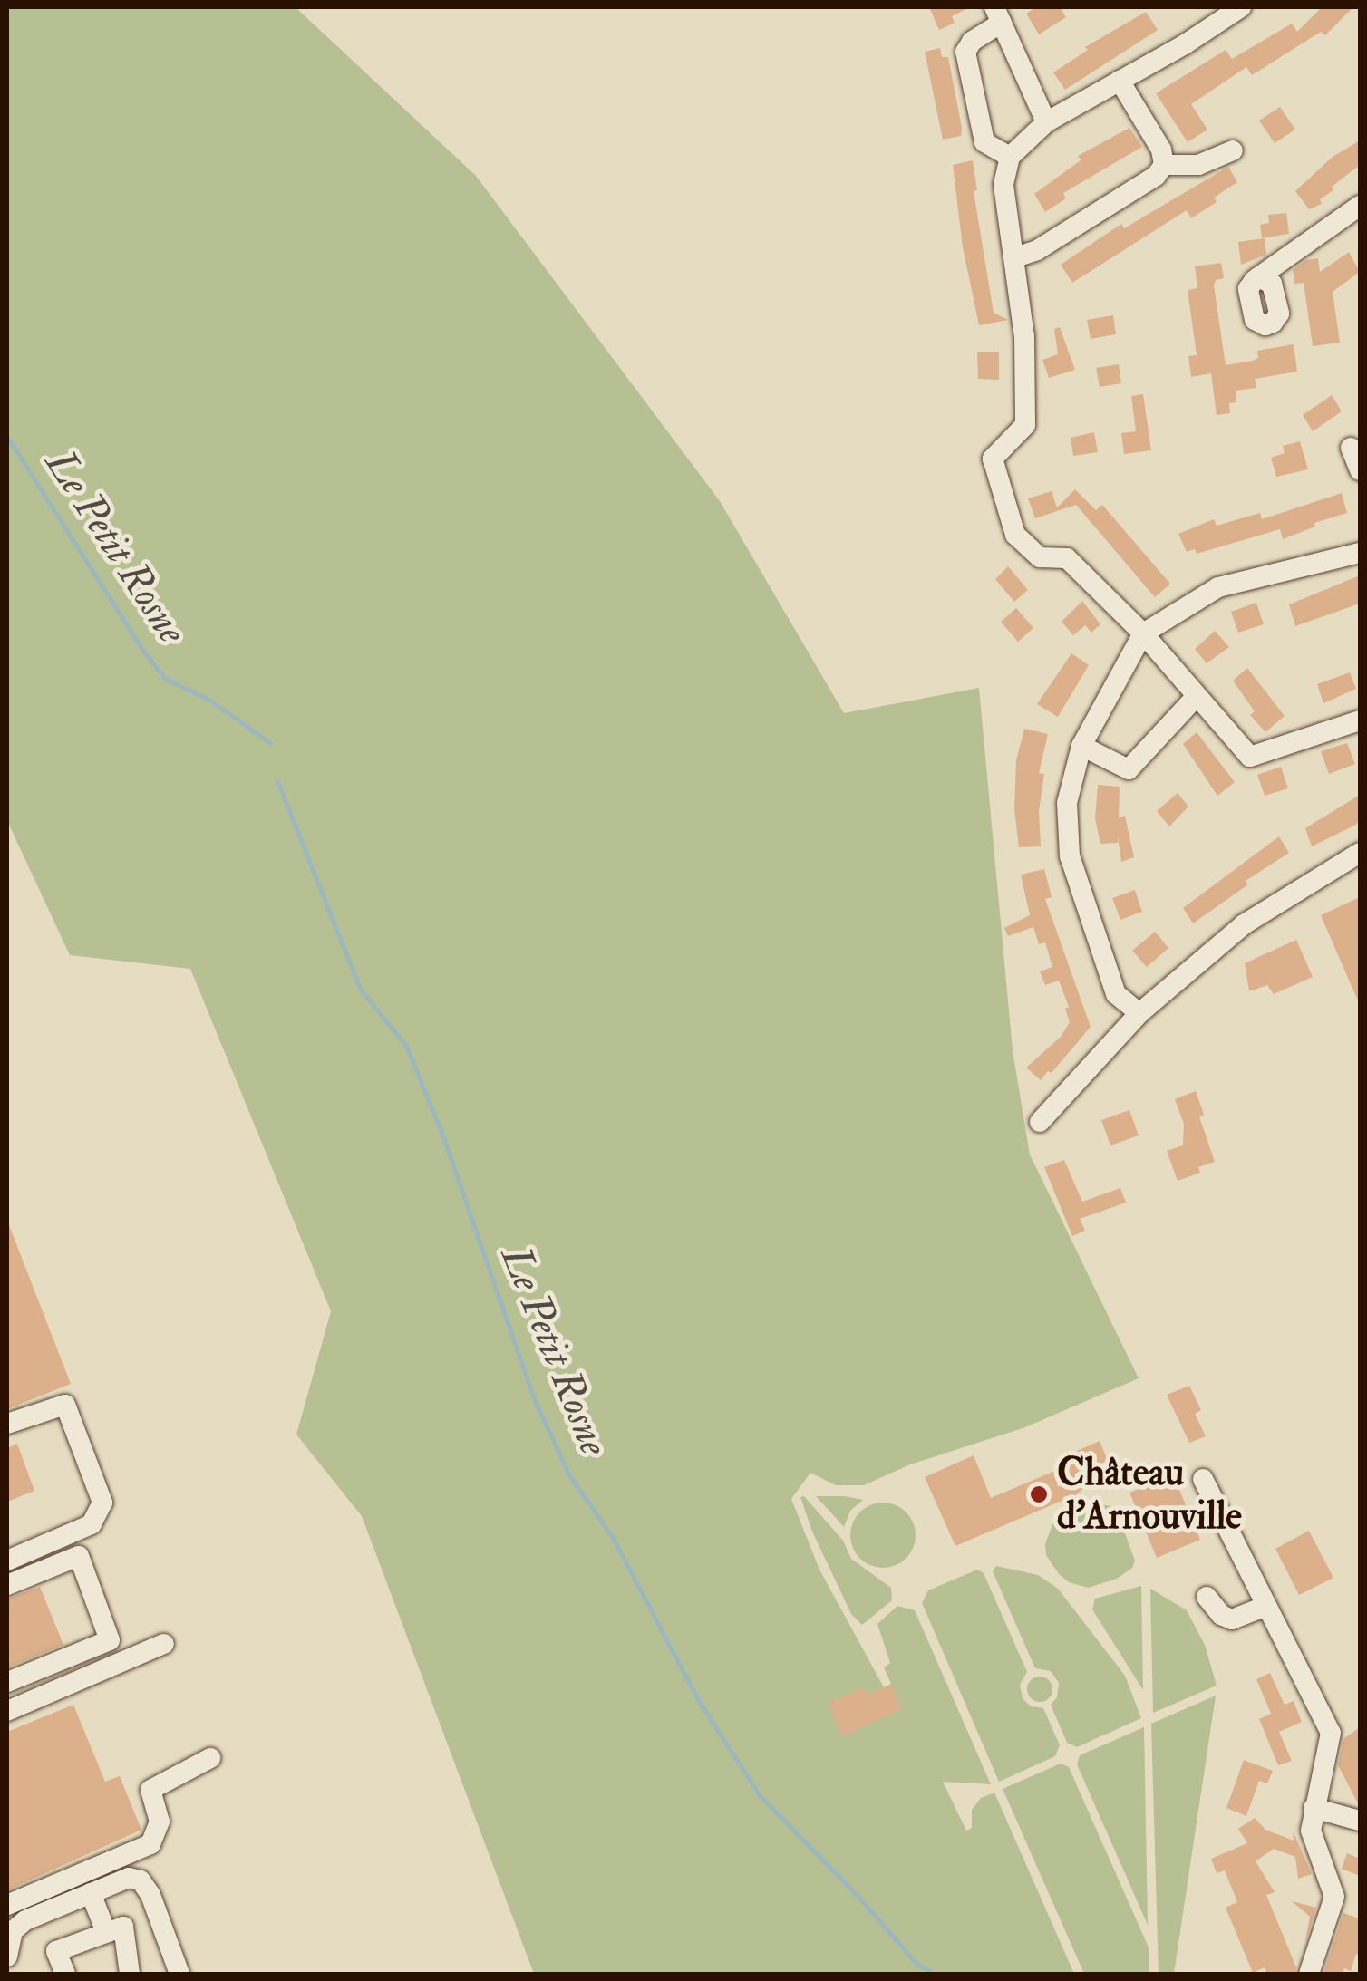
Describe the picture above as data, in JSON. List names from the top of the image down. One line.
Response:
{"water":["Le Petit Rosne"],"places":["Château d'Arnouville"]}
